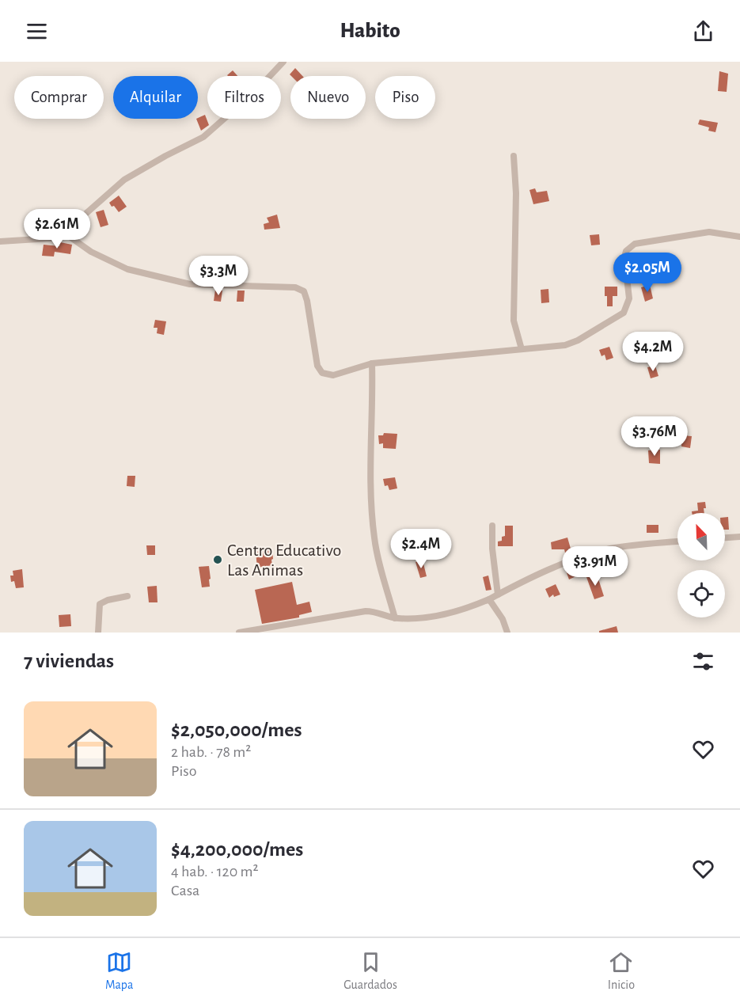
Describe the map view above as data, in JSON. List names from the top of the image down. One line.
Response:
{"places":["Centro Educativo Las Animas"],"north":"top left","page":{"header":"Habito","chip":["Comprar","Alquilar","Filtros","Nuevo","Piso"],"price":["$2.61M","$2.05M","$3.3M","$4.2M","$3.76M","$2.4M","$3.91M"],"heading":"7 viviendas","list":[{"name":"$2,050,000/mes","note":"2 hab. · 78 m² · Piso"},{"name":"$4,200,000/mes","note":"4 hab. · 120 m² · Casa"}],"tabs":["Mapa","Guardados","Inicio"]}}
